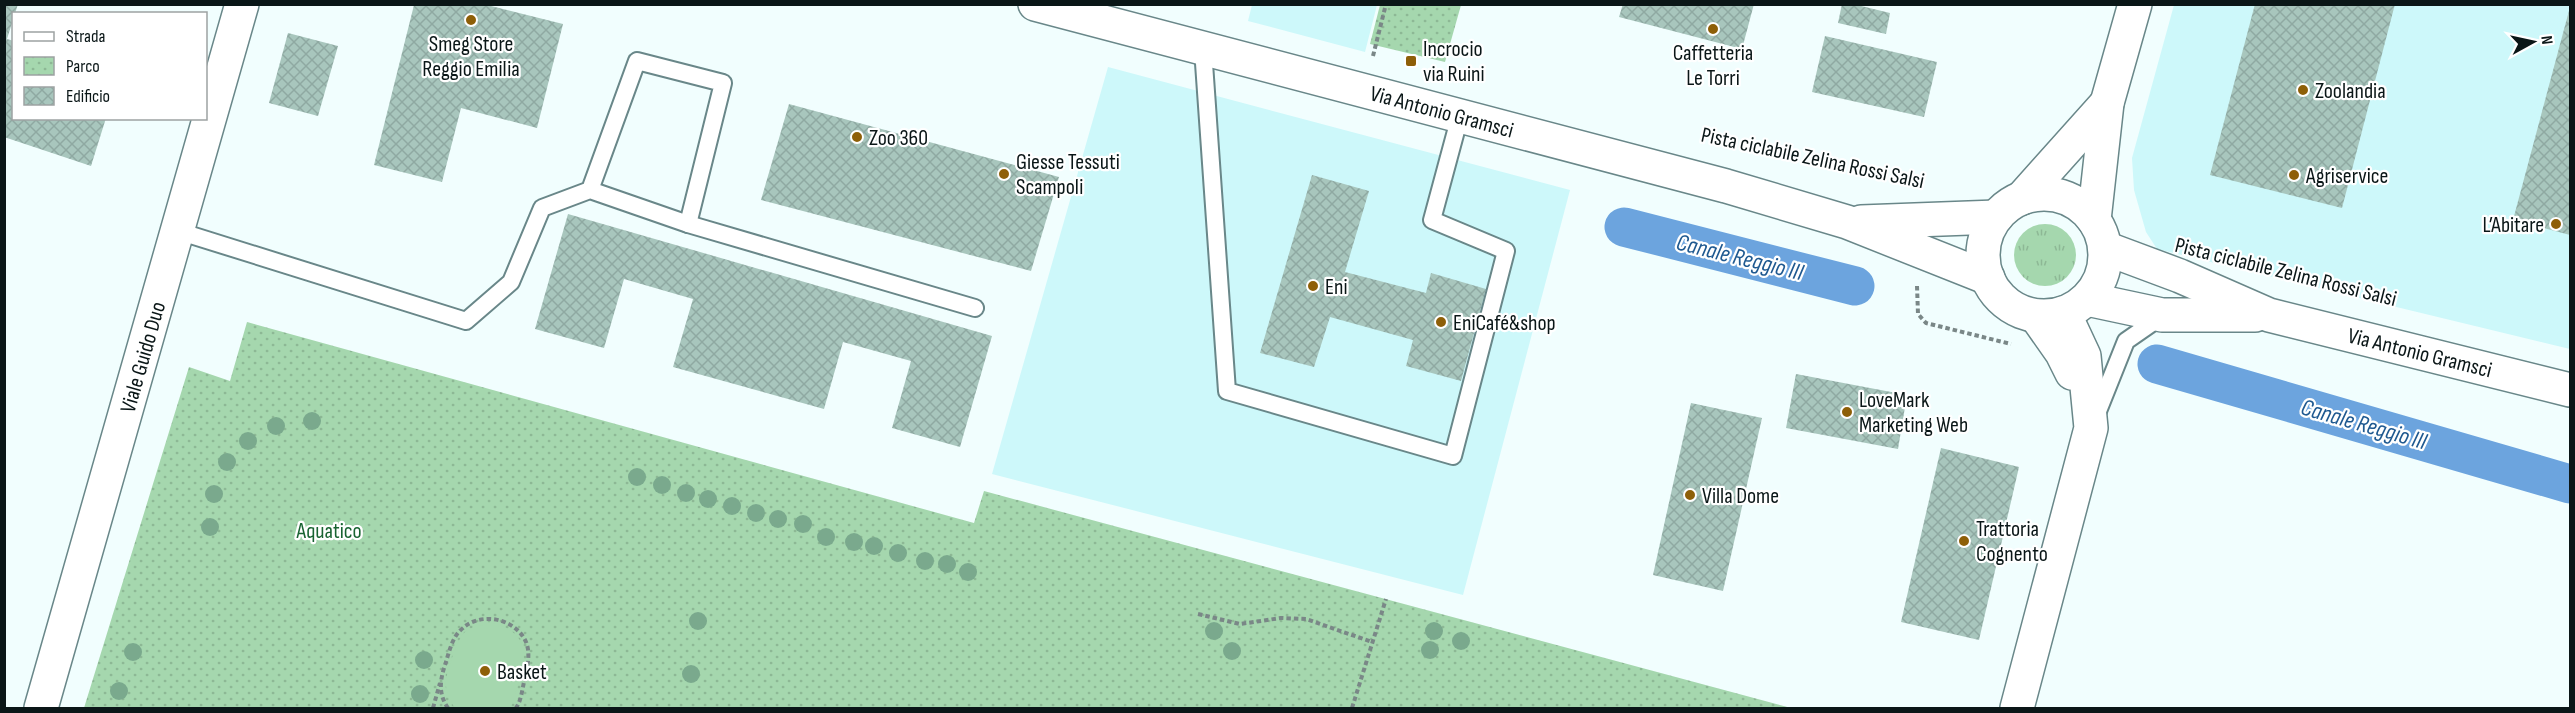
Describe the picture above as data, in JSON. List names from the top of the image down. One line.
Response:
{"streets":{"street":["Via Antonio Gramsci","Viale Guido Duo"]},"water":["Canale Reggio III"],"parks":["Aquatico"],"places":{"other":["Smeg Store Reggio Emilia","Caffetteria Le Torri","Zoolandia","Zoo 360","Giesse Tessuti Scampoli","Agriservice","L’Abitare","Eni","EniCafé&shop","LoveMark Marketing Web","Villa Dome","Trattoria Cognento","Basket"],"transit":["Incrocio via Ruini"]},"legend":["Strada","Parco","Edificio"],"north":"right"}
